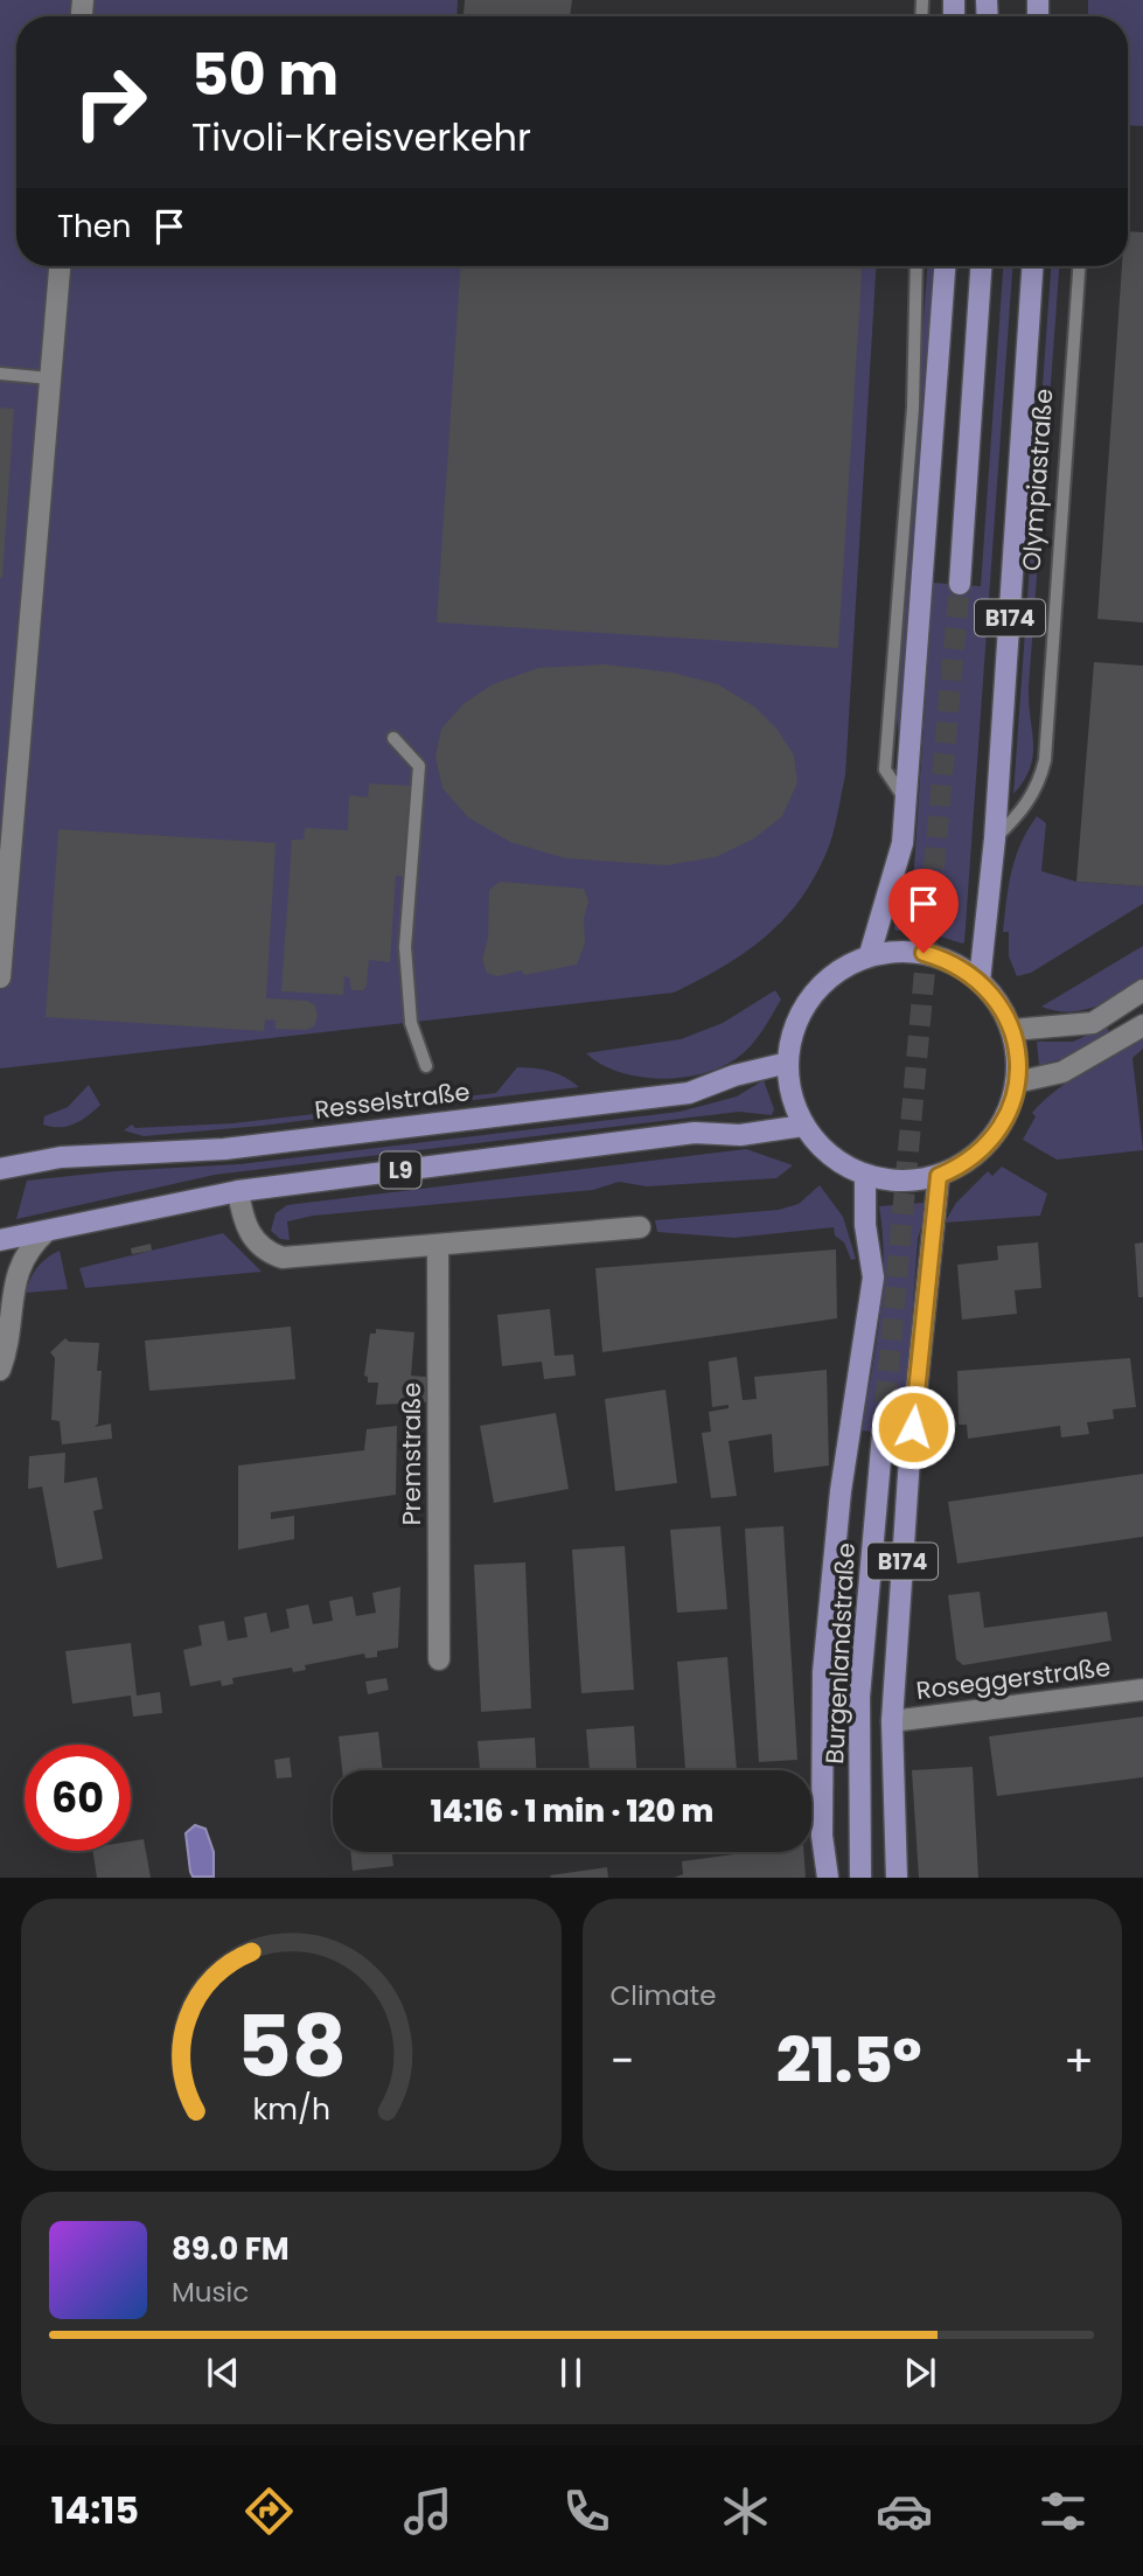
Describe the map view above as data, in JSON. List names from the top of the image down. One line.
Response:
{"streets":{"main road":["B174","Resselstraße","L9","Burgenlandstraße"],"street":["Premstraße","Roseggerstraße"],"lane":["Olympiastraße"]},"crossings":[["Olympiastraße","B174"],["B174","Resselstraße"],["B174","L9"],["B174","Roseggerstraße"],["Resselstraße","L9"]],"page":{"turn":["50 m","Tivoli-Kreisverkehr"],"then":"Then","limit":"60","trip":"14:16 · 1 min · 120 m","tile":"Climate","heat":["−","21.5°","+"],"song":["89.0 FM","Music"],"tabs":"14:15","gauge":["58","km/h"]}}
